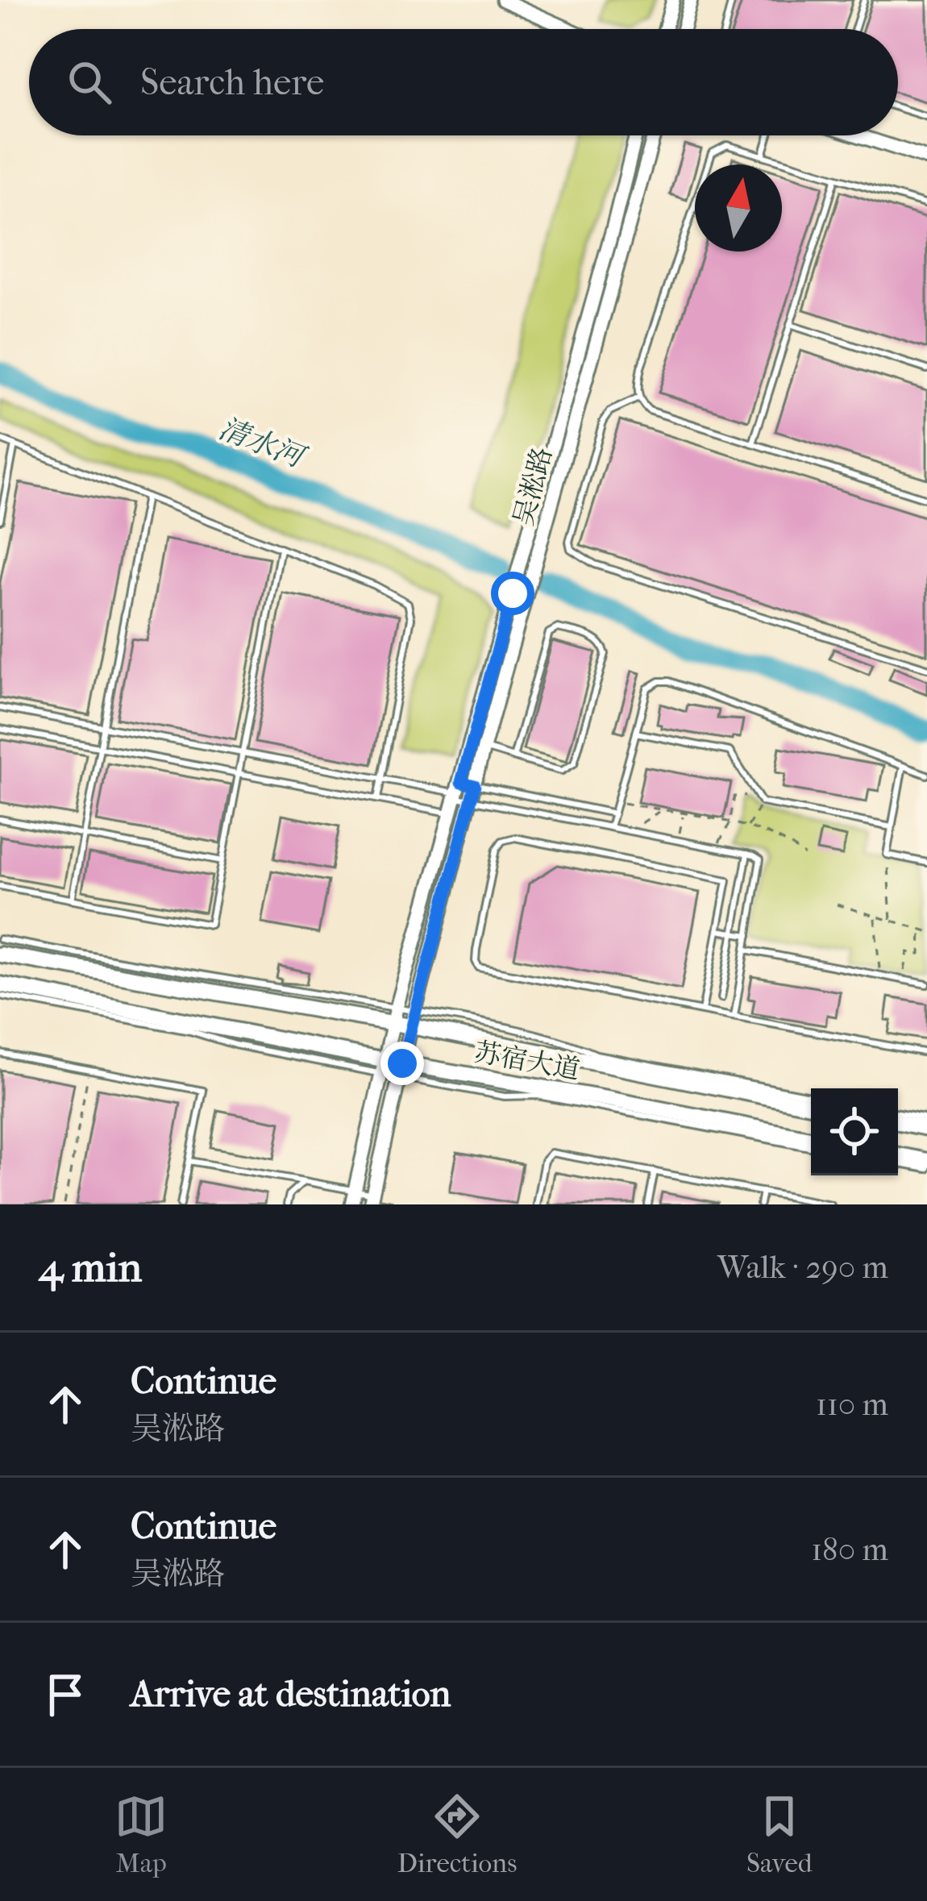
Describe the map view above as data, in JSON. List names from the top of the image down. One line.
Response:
{"streets":{"main road":["吴淞路","苏宿大道"]},"crossings":[["吴淞路","苏宿大道"]],"water":["清水河"],"north":"top","page":{"search":"Search here","heading":["4 min","Walk · 290 m"],"list":[["Continue","吴淞路","110 m"],["Continue","吴淞路","180 m"],"Arrive at destination"],"nav":["Map","Directions","Saved"]}}
